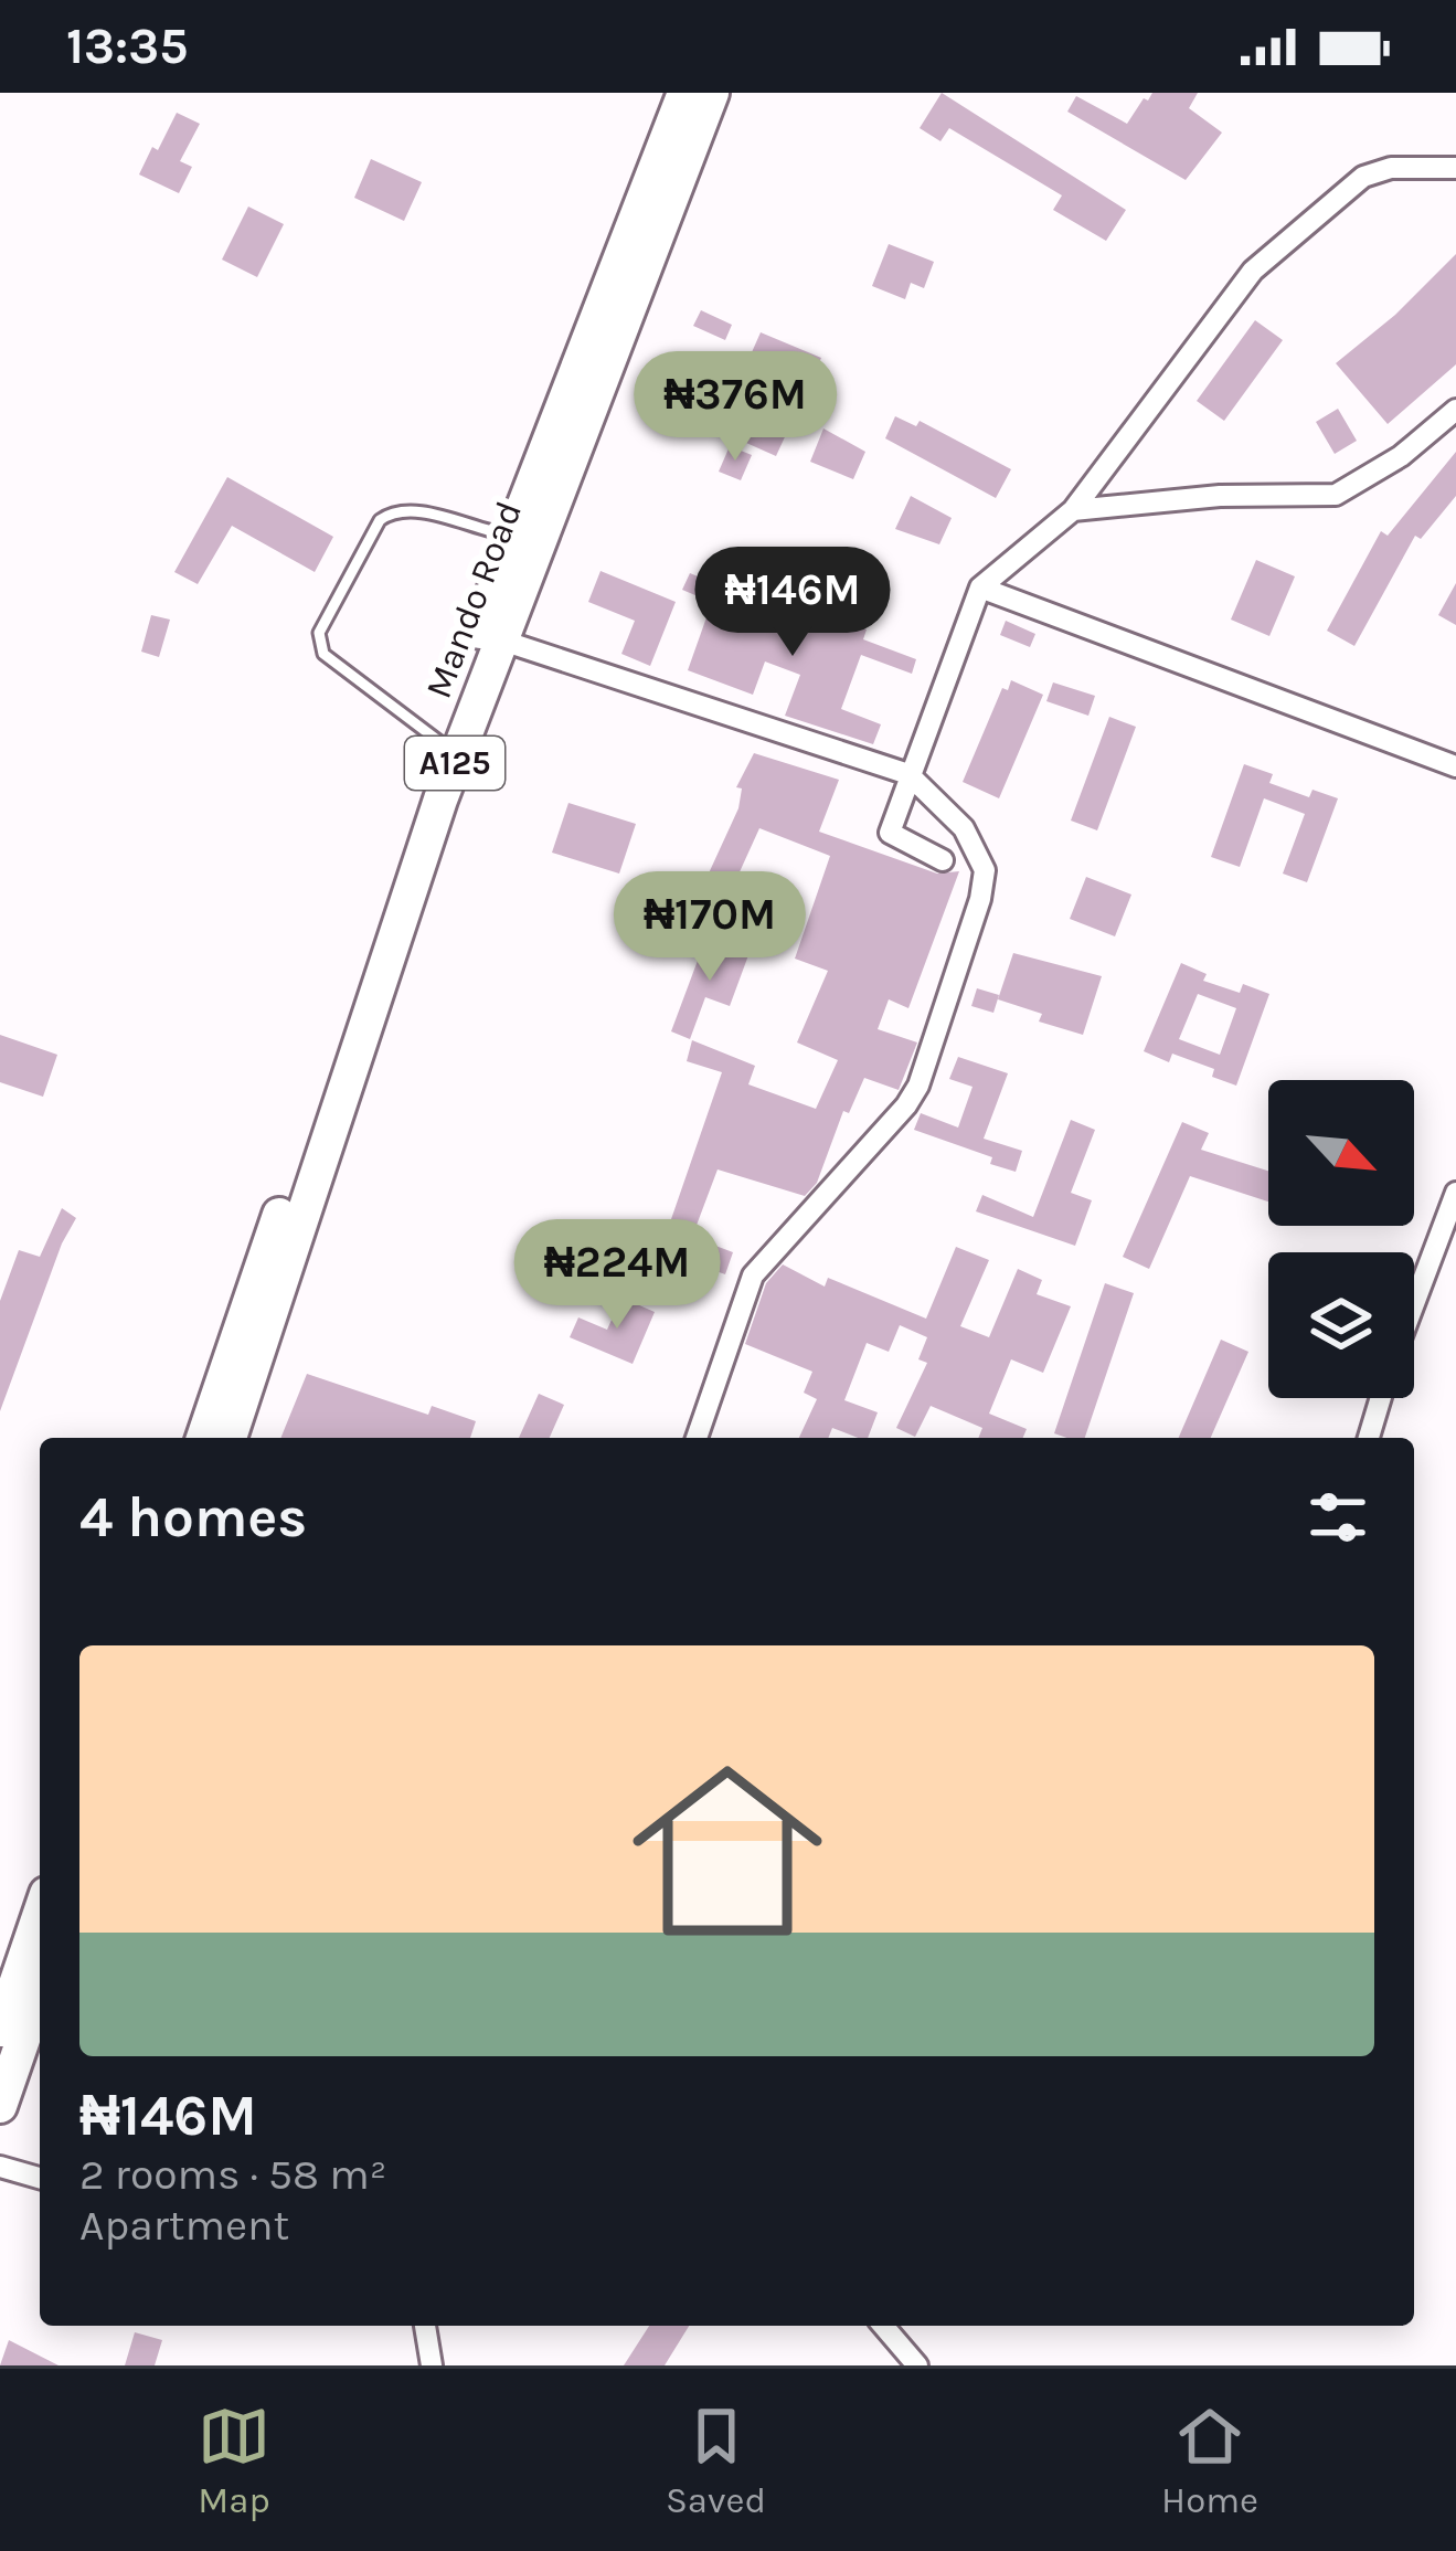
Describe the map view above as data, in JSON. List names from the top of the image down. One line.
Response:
{"streets":{"highway":["Mando Road","A125"]},"north":"bottom right","page":{"status":"13:35","price":["₦376M","₦146M","₦170M","₦224M"],"heading":"4 homes","list":[{"name":"₦146M","note":"2 rooms · 58 m² · Apartment"}],"tabs":["Map","Saved","Home"]}}
